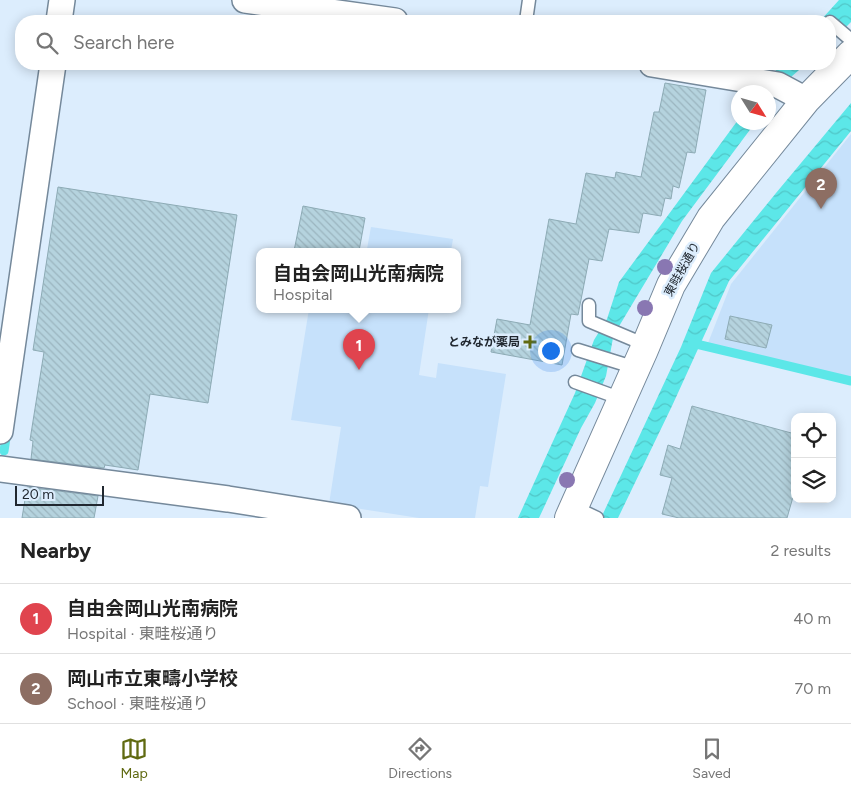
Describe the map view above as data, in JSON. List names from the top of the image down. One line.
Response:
{"streets":{"street":["東畦桜通り"]},"places":{"health":["とみなが薬局"]},"scale_bar":"20 m","north":"bottom right","page":{"search":"Search here","pins":["2","1"],"popup":["自由会岡山光南病院","Hospital"],"scale":"20 m","heading":["Nearby","2 results"],"list":[{"mark":"1","name":"自由会岡山光南病院","note":"Hospital · 東畦桜通り","value":"40 m"},{"mark":"2","name":"岡山市立東疇小学校","note":"School · 東畦桜通り","value":"70 m"}],"nav":["Map","Directions","Saved"]}}
